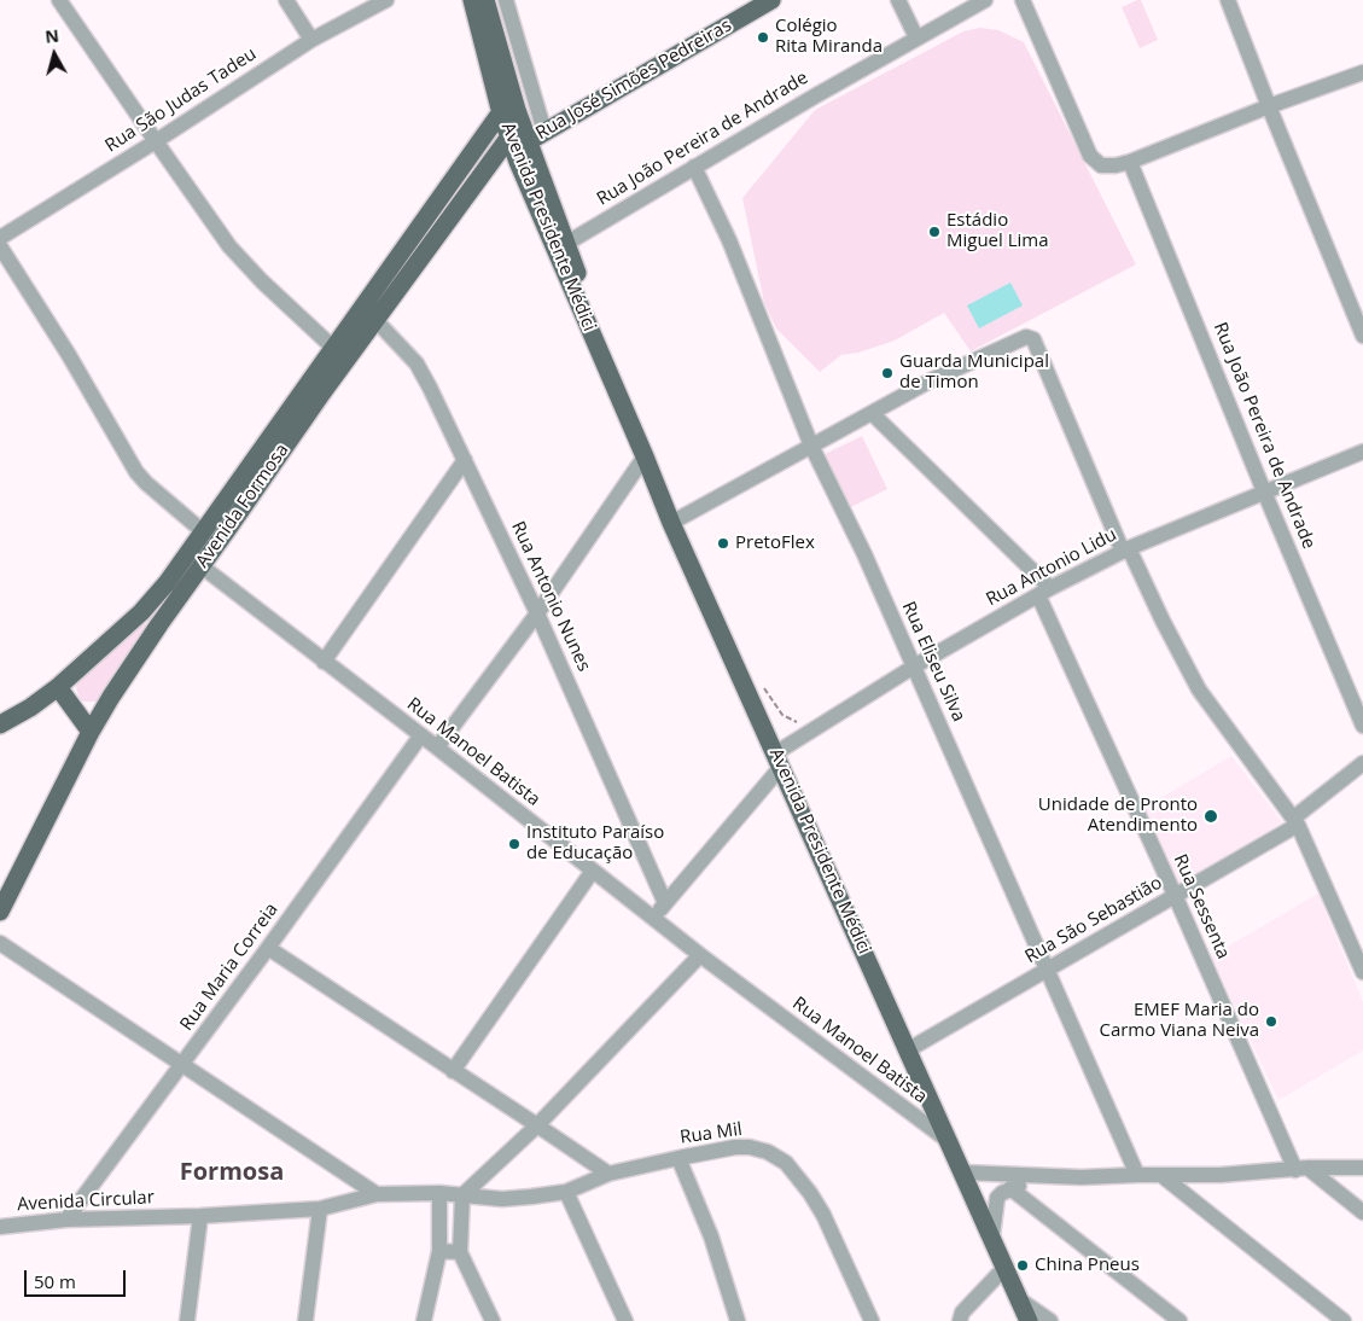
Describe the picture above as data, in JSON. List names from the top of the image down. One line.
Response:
{"streets":{"main road":["Rua José Simões Pedreiras","Avenida Presidente Médici","Avenida Formosa"],"street":["Rua São Judas Tadeu","Rua João Pereira de Andrade","Rua Antonio Lidu","Rua Antonio Nunes","Rua Eliseu Silva","Rua Manoel Batista","Rua Sessenta","Rua São Sebastião","Rua Maria Correia","Rua Mil","Avenida Circular"]},"crossings":[["Rua José Simões Pedreiras","Avenida Presidente Médici"],["Rua João Pereira de Andrade","Avenida Presidente Médici"],["Rua João Pereira de Andrade","Rua Antonio Lidu"],["Rua João Pereira de Andrade","Rua Eliseu Silva"],["Avenida Presidente Médici","Avenida Formosa"],["Avenida Presidente Médici","Rua Antonio Lidu"],["Avenida Presidente Médici","Rua Manoel Batista"],["Avenida Presidente Médici","Rua São Sebastião"],["Avenida Formosa","Rua Antonio Nunes"],["Avenida Formosa","Rua Manoel Batista"],["Rua Antonio Lidu","Rua Antonio Nunes"],["Rua Antonio Lidu","Rua Eliseu Silva"],["Rua Antonio Lidu","Rua Manoel Batista"],["Rua Antonio Lidu","Rua Sessenta"],["Rua Eliseu Silva","Rua São Sebastião"],["Rua Manoel Batista","Rua Maria Correia"],["Rua Sessenta","Rua São Sebastião"],["Rua Maria Correia","Avenida Circular"],["Rua Mil","Avenida Circular"]],"districts":["Formosa"],"places":["Colégio Rita Miranda","Estádio Miguel Lima","Guarda Municipal de Timon","PretoFlex","Unidade de Pronto Atendimento","Instituto Paraíso de Educação","EMEF Maria do Carmo Viana Neiva","China Pneus"],"scale_bar":"50 m","north":"top"}
